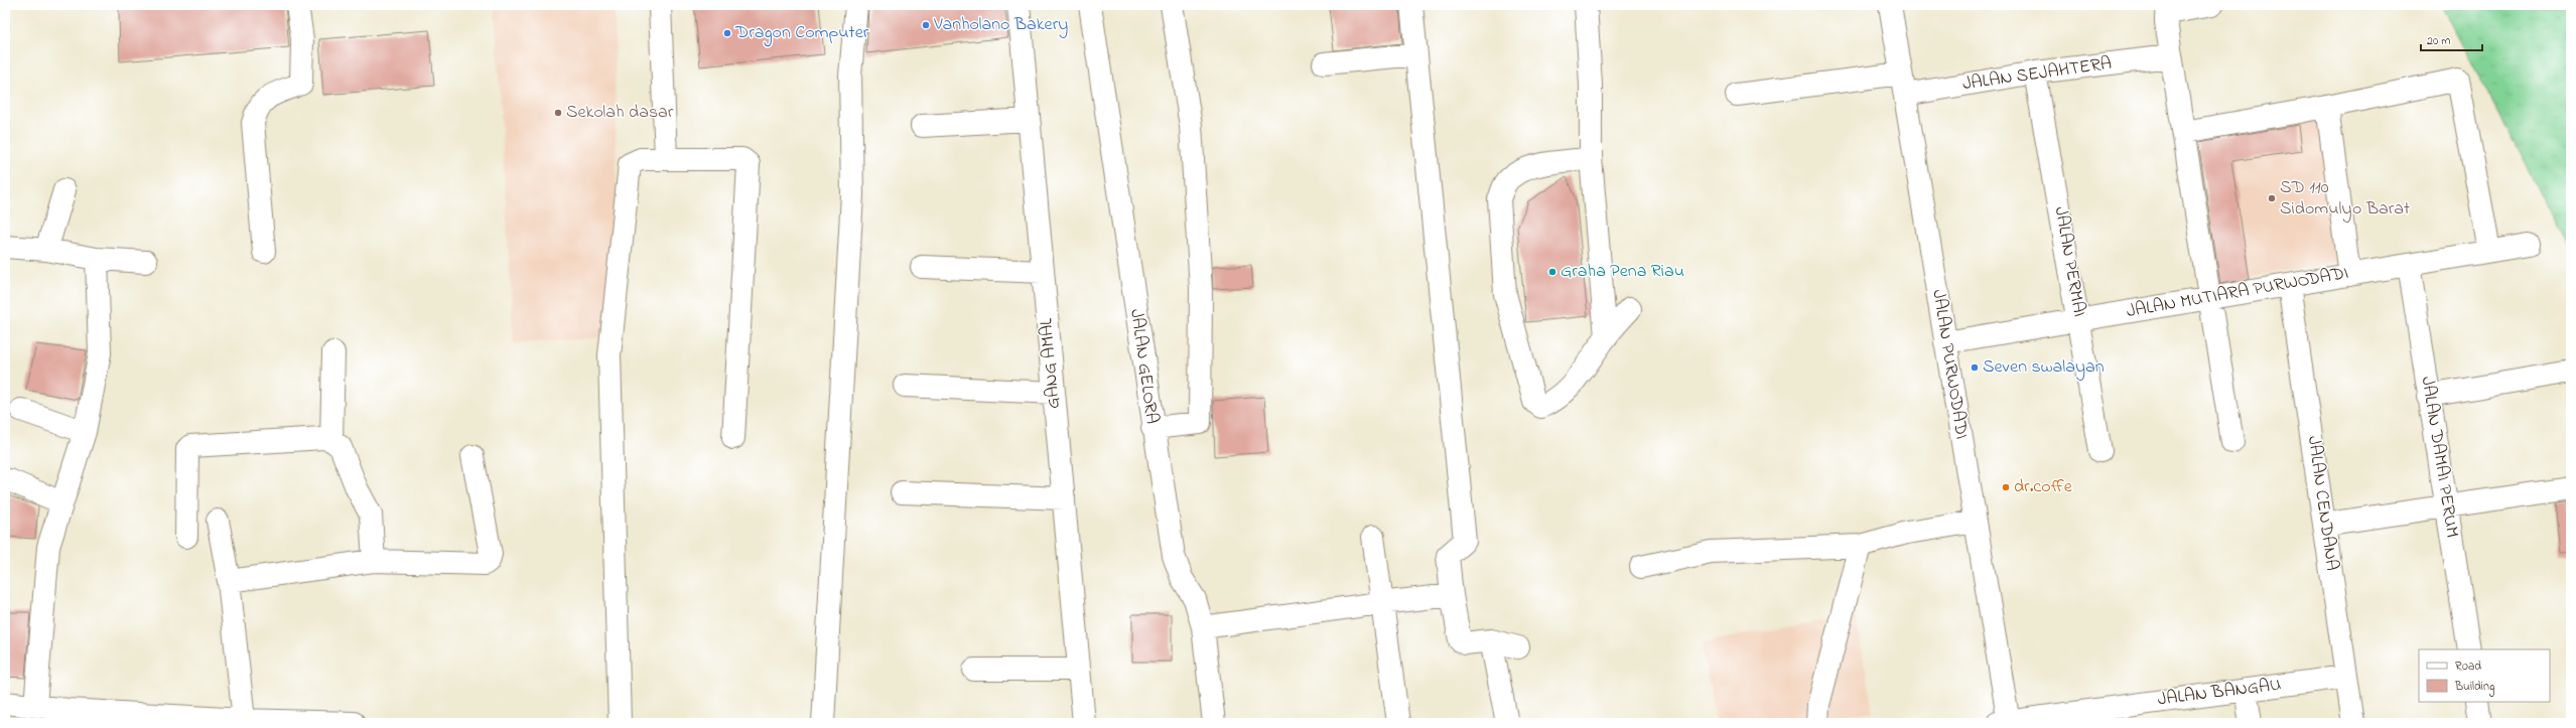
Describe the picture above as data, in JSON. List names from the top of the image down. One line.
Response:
{"streets":{"street":["JALAN SEJAHTERA","JALAN PERMAI","JALAN MUTIARA PURWODADI","GANG AMAL","JALAN PURWODADI","JALAN GELORA","JALAN DAMAI PERUM","JALAN CENDANA","JALAN BANGAU"]},"crossings":[["JALAN SEJAHTERA","JALAN PERMAI"],["JALAN SEJAHTERA","JALAN PURWODADI"],["JALAN PERMAI","JALAN MUTIARA PURWODADI"],["JALAN MUTIARA PURWODADI","JALAN PURWODADI"],["JALAN MUTIARA PURWODADI","JALAN DAMAI PERUM"],["JALAN MUTIARA PURWODADI","JALAN CENDANA"],["JALAN PURWODADI","JALAN BANGAU"],["JALAN CENDANA","JALAN BANGAU"]],"places":["Vanholano Bakery","Dragon Computer","Sekolah dasar","SD 110 Sidomulyo Barat","Graha Pena Riau","Seven swalayan","dr.coffe"],"legend":["Road","Building"],"scale_bar":"20 m"}
